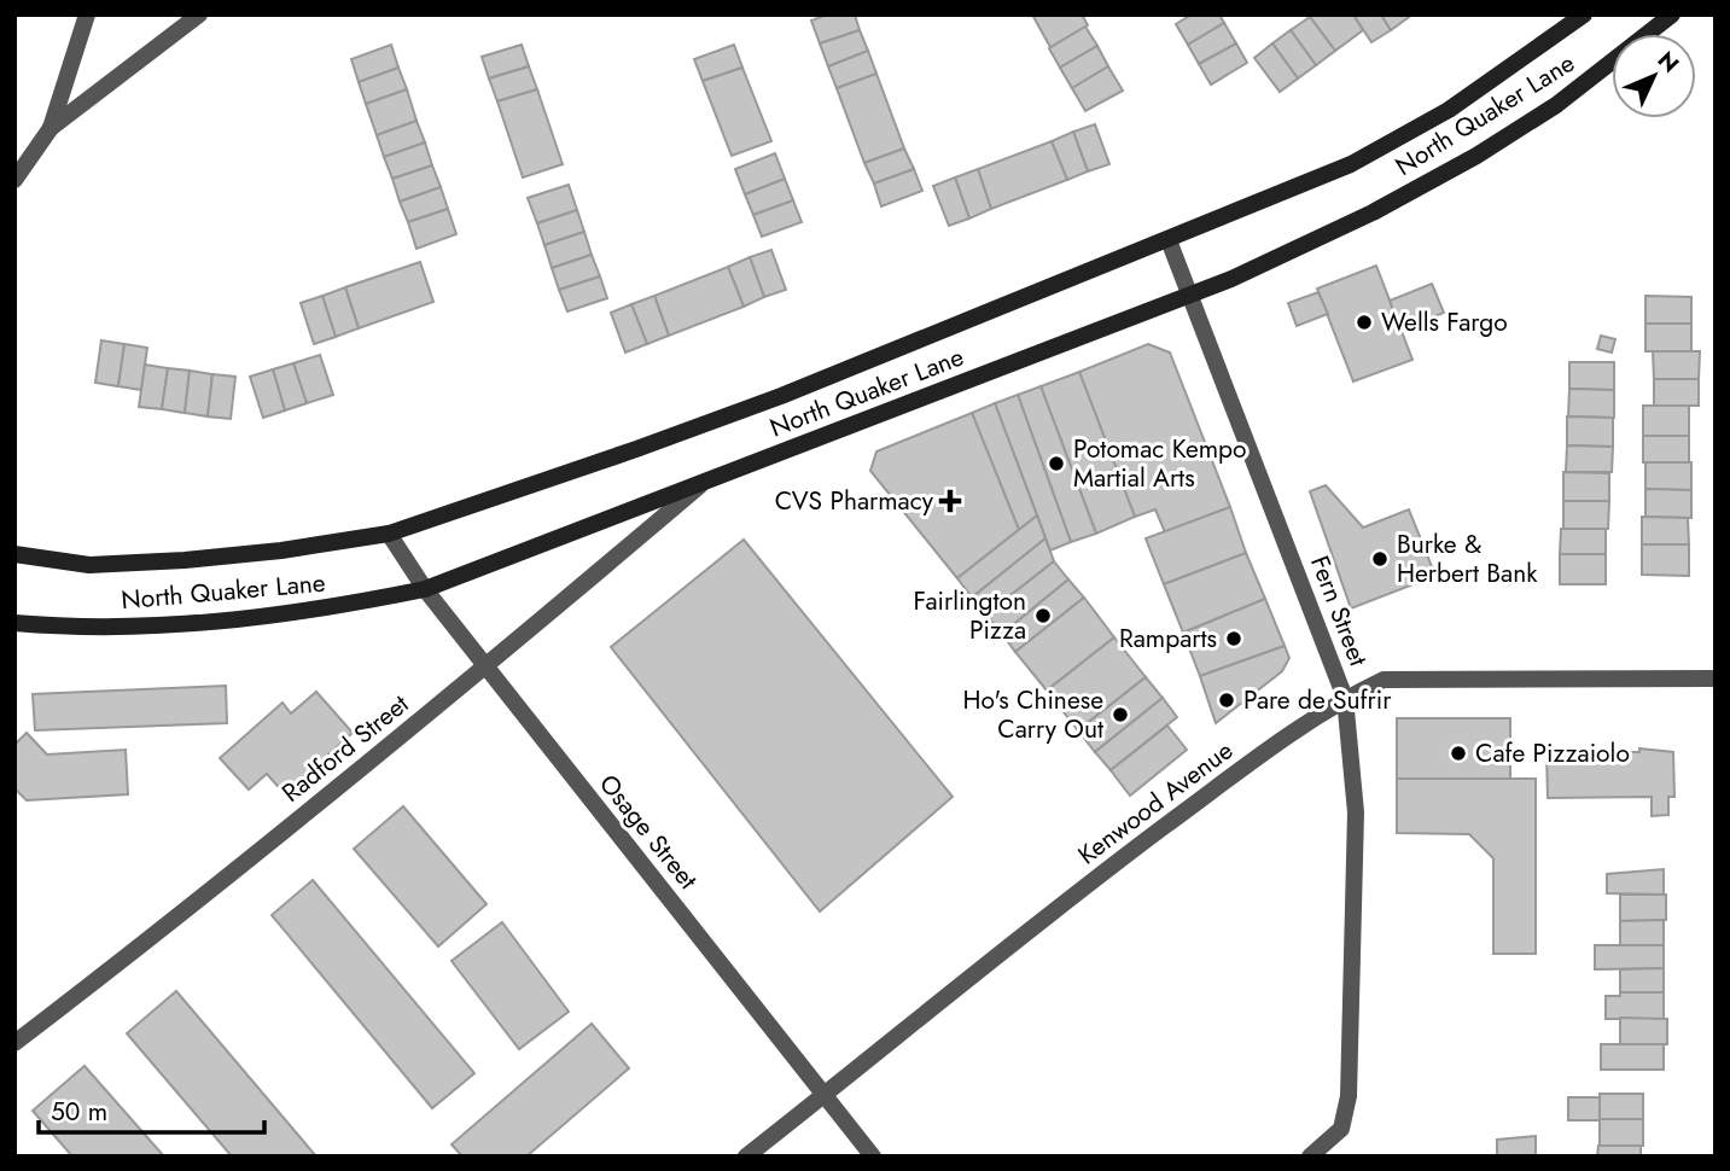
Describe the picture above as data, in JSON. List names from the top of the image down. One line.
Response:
{"streets":{"main road":["North Quaker Lane"],"street":["Fern Street","Radford Street","Kenwood Avenue","Osage Street"]},"crossings":[["North Quaker Lane","Fern Street"],["North Quaker Lane","Radford Street"],["North Quaker Lane","Osage Street"],["Fern Street","Kenwood Avenue"],["Radford Street","Osage Street"],["Kenwood Avenue","Osage Street"]],"places":{"other":["Wells Fargo","Potomac Kempo Martial Arts","Burke & Herbert Bank","Fairlington Pizza","Ramparts","Pare de Sufrir","Ho's Chinese Carry Out","Cafe Pizzaiolo"],"health":["CVS Pharmacy"]},"scale_bar":"50 m","north":"top right"}
